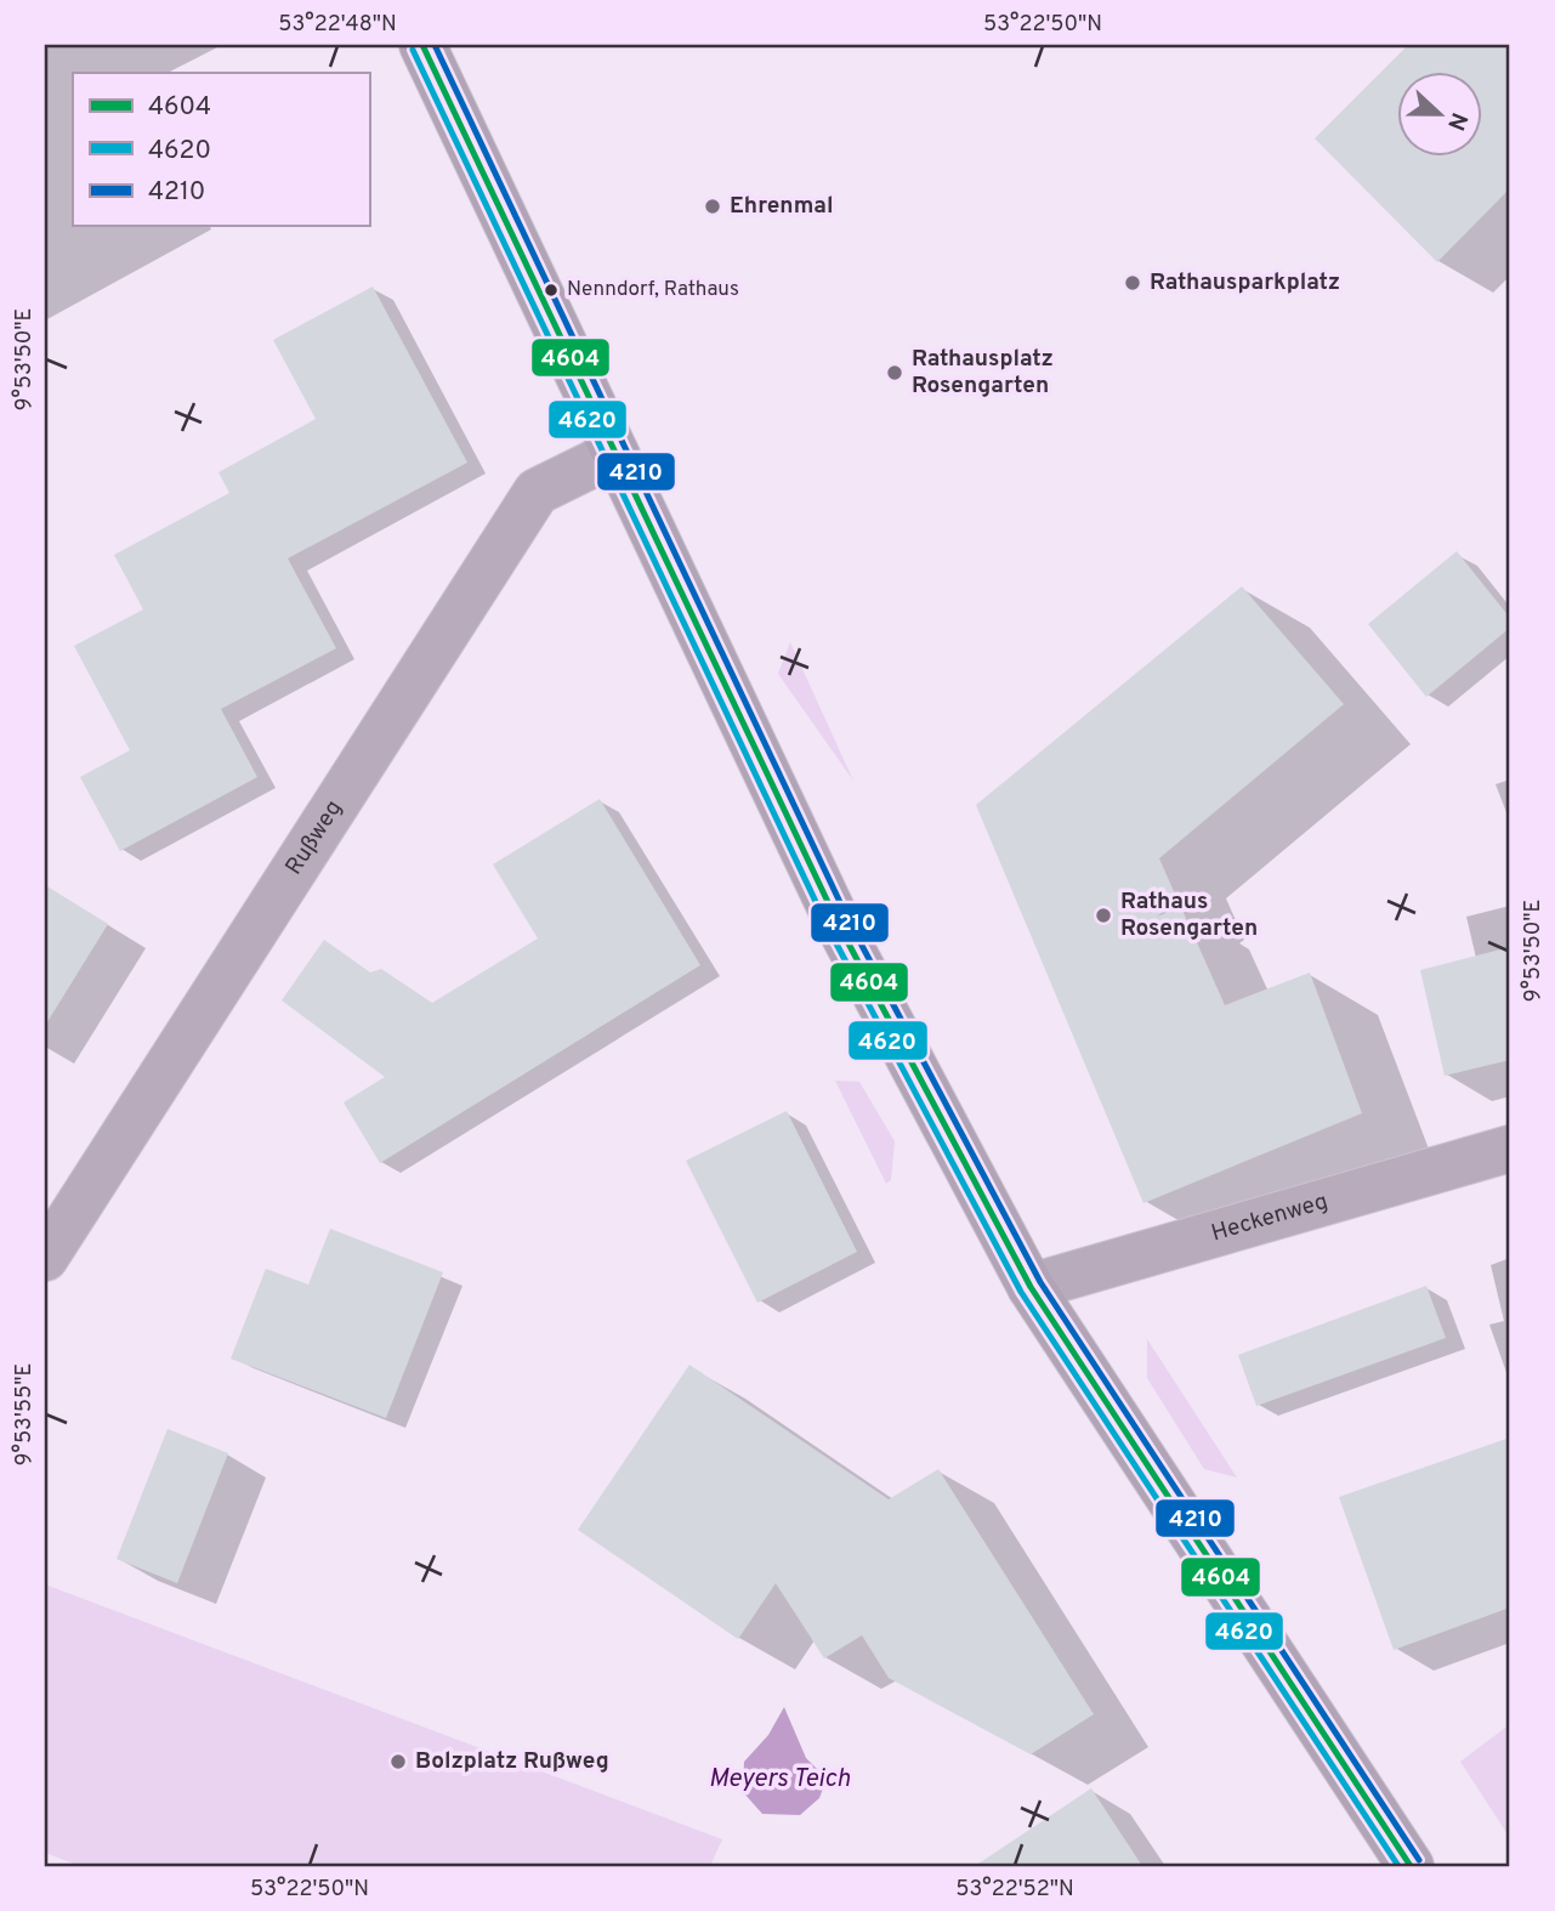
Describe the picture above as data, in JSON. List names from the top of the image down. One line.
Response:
{"streets":{"street":["Rußweg","Heckenweg"]},"water":["Meyers Teich"],"places":["Ehrenmal","Rathausparkplatz","Nenndorf, Rathaus","Rathausplatz Rosengarten","Rathaus Rosengarten","Bolzplatz Rußweg"],"lines":["transit line 4604","transit line 4210","transit line 4620"],"legend":["4604","4620","4210"],"north":"right","coordinates":["53°22'48\"N","53°22'50\"N","9°53'50\"E","9°53'55\"E","53°22'52\"N"]}
